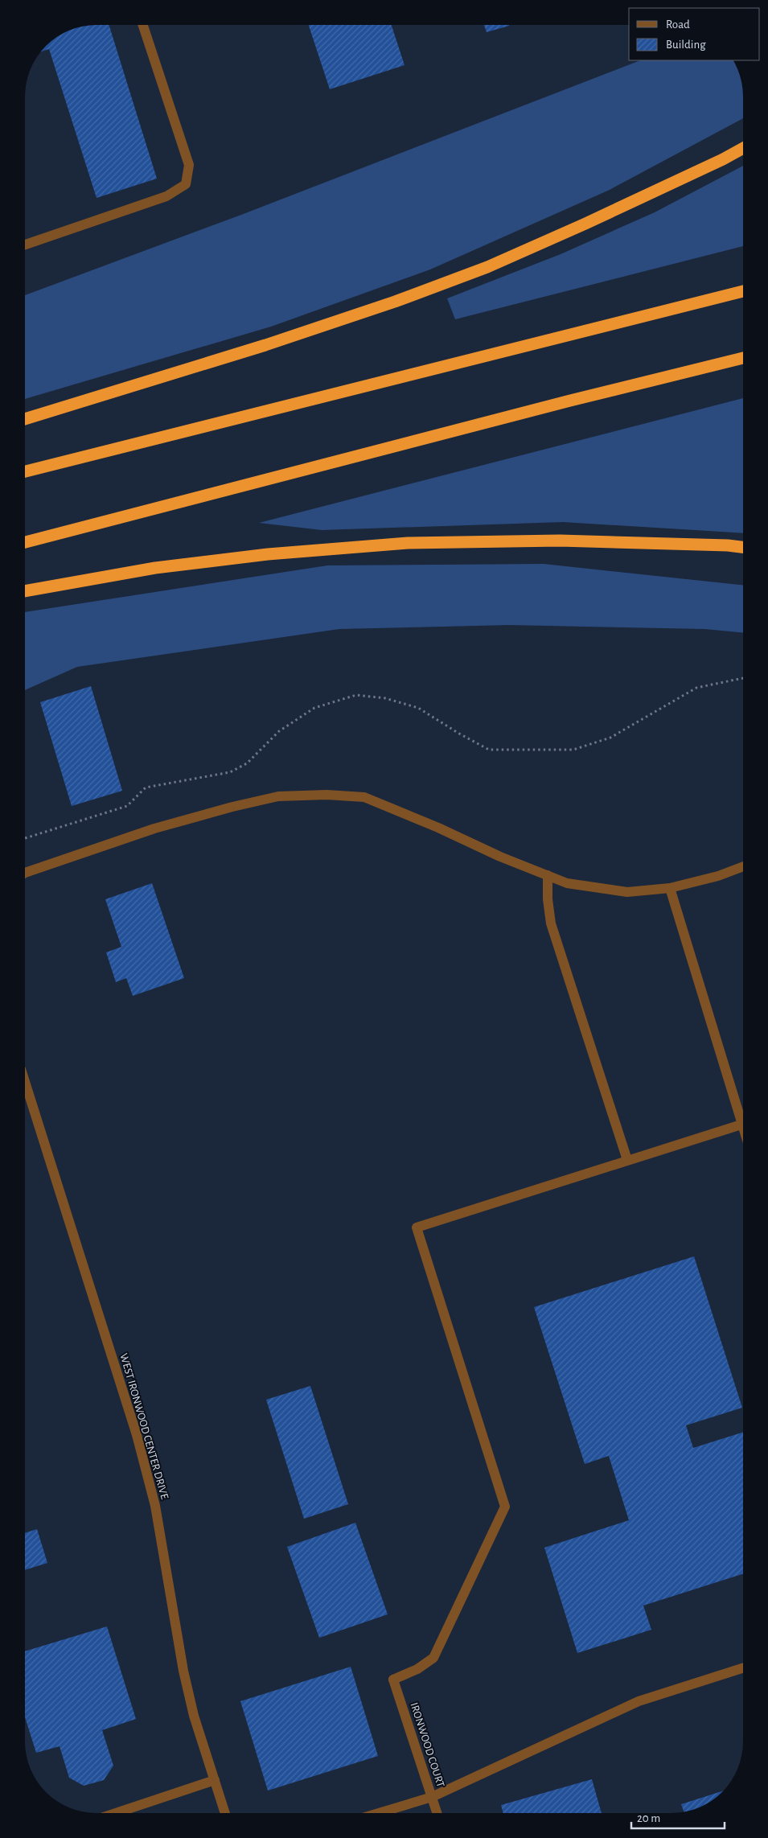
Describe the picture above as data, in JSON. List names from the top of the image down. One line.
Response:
{"streets":{"street":["WEST IRONWOOD CENTER DRIVE","IRONWOOD COURT"]},"legend":["Road","Building"],"scale_bar":"20 m"}
